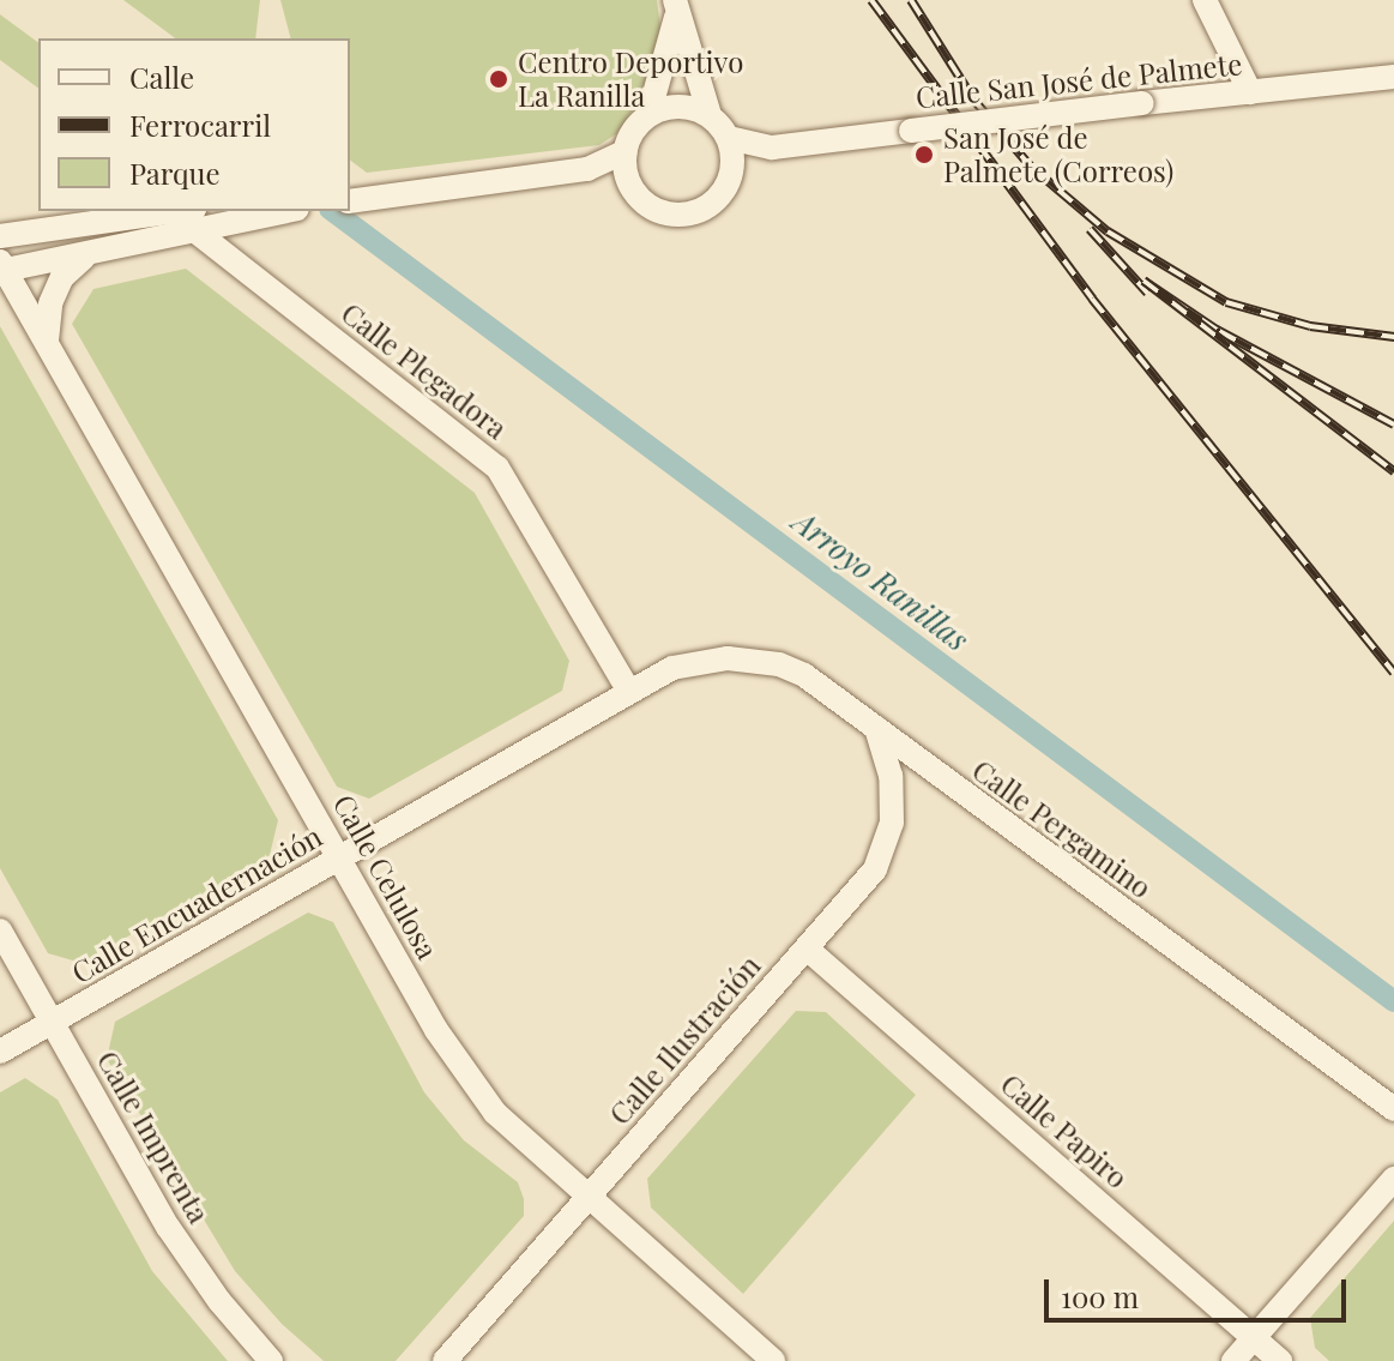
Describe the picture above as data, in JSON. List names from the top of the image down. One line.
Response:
{"streets":{"street":["Calle San José de Palmete","Calle Plegadora","Calle Pergamino","Calle Celulosa","Calle Encuadernación","Calle Ilustración","Calle Papiro","Calle Imprenta"]},"crossings":[["Calle Plegadora","Calle Encuadernación"],["Calle Pergamino","Calle Encuadernación"],["Calle Pergamino","Calle Ilustración"],["Calle Celulosa","Calle Encuadernación"],["Calle Celulosa","Calle Ilustración"],["Calle Encuadernación","Calle Imprenta"],["Calle Ilustración","Calle Papiro"]],"water":["Arroyo Ranillas"],"places":["Centro Deportivo La Ranilla","San José de Palmete (Correos)"],"legend":["Calle","Ferrocarril","Parque"],"scale_bar":"100 m"}
